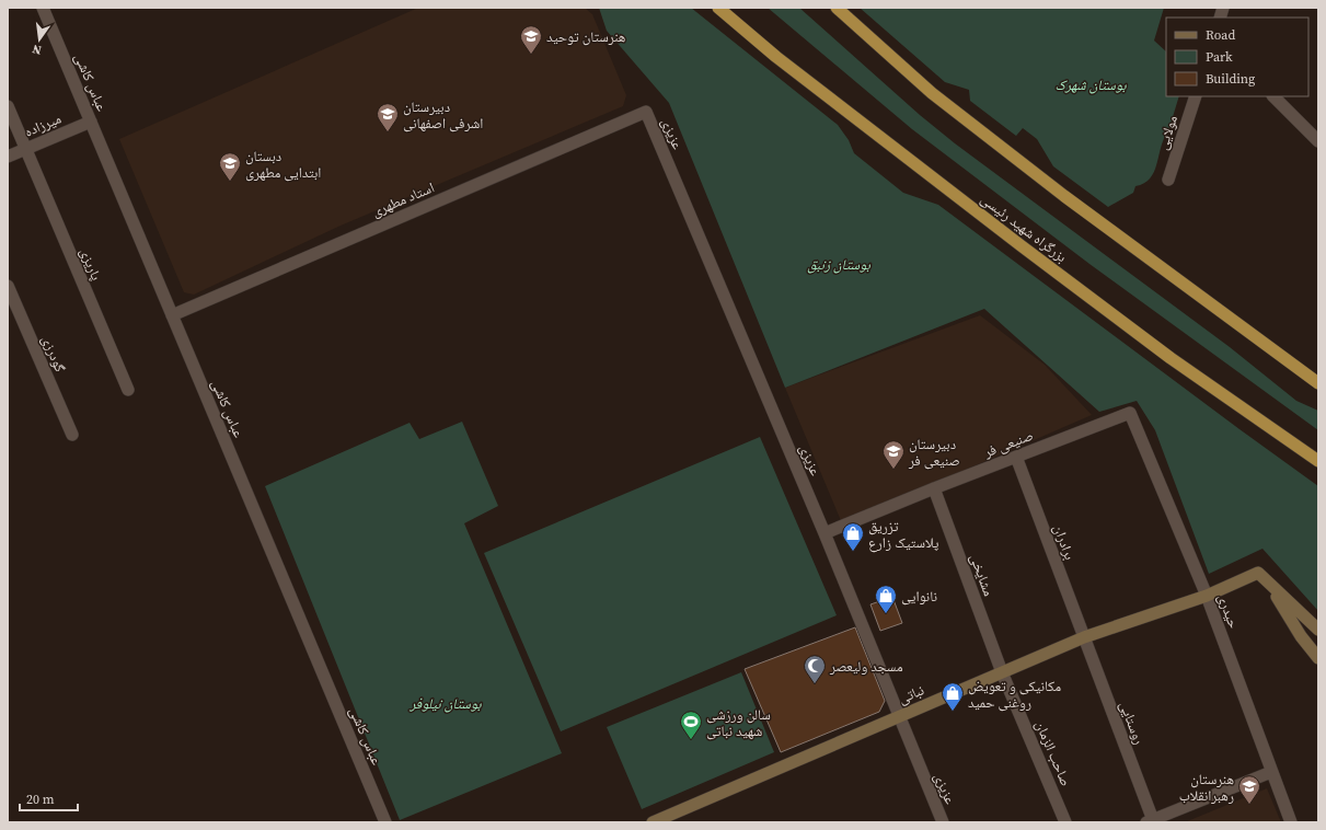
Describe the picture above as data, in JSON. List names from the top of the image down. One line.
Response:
{"streets":{"highway":["بزرگراه شهید رئیسی"],"main road":["نباتی"],"street":["عباس کاشی","میرزاده","مولايی","عزیزی","استاد مطهری","پاریزی","گودرزی","صنیعی فر","برادران","مشایخی","حیدری","روستایی","صاحب الزمان"]},"crossings":[["عباس کاشی","میرزاده"],["عباس کاشی","استاد مطهری"],["میرزاده","پاریزی"],["عزیزی","استاد مطهری"],["عزیزی","صنیعی فر"],["عزیزی","نباتی"],["صنیعی فر","برادران"],["صنیعی فر","مشایخی"],["صنیعی فر","حیدری"],["برادران","نباتی"],["برادران","روستایی"],["مشایخی","نباتی"],["مشایخی","صاحب الزمان"],["حیدری","نباتی"],["نباتی","روستایی"],["نباتی","صاحب الزمان"]],"parks":["بوستان شهرک","بوستان زنبق","بوستان نیلوفر"],"places":{"school or university":["هنرستان توحید","دبیرستان اشرفی اصفهانی","دبستان ابتدایی مطهری","دبیرستان صنیعی فر","هنرستان رهبرانقلاب"],"shop":["تزریق پلاستیک زارع","نانوایی","مکانیکی و تعویض روغنی حمید"],"mosque":["مسجد ولیعصر"],"sports":["سالن ورزشی شهید نباتی"]},"legend":["Road","Park","Building"],"scale_bar":"20 m","north":"bottom"}
